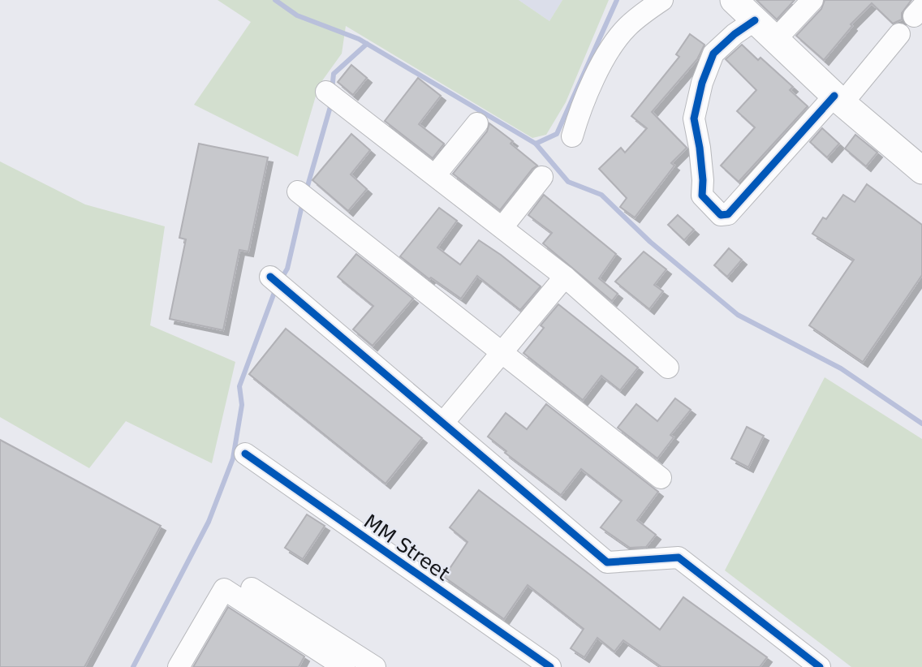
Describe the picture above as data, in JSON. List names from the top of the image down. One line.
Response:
{"streets":{"street":["MM Street"]}}
